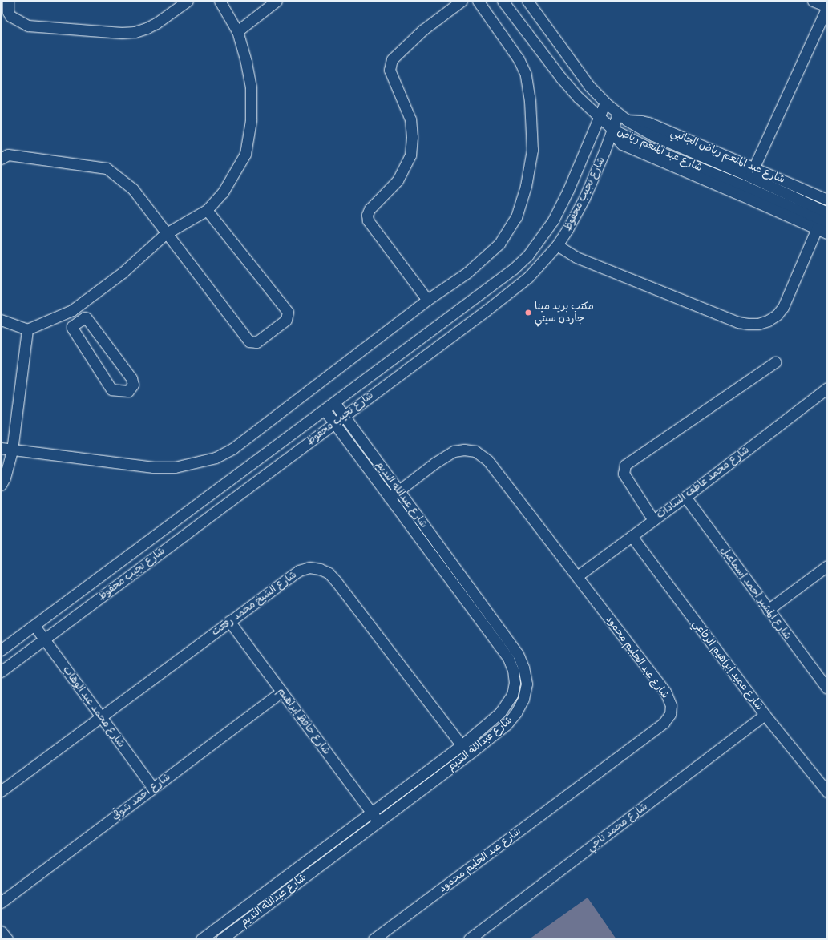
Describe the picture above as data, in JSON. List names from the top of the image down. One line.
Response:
{"streets":{"street":["شارع عبد المنعم رياض","شارع عبد المنعم رياض الجانبي","شارع نجيب محفوظ","شارع محمد عاطف السادات","شارع عبدالله النديم","شارع المشير أحمد إسماعيل","شارع الشيخ محمد رفعت","شارع عبد الحليم محمود","شارع عميد إبراهيم الرفاعي","شارع محمد عبد الوهاب","شارع حافظ إبراهيم","شارع أحمد شوقي","شارع محمد ناجي"]},"crossings":[["شارع عبد المنعم رياض","شارع عبد المنعم رياض الجانبي"],["شارع عبد المنعم رياض","شارع نجيب محفوظ"],["شارع نجيب محفوظ","شارع عبدالله النديم"],["شارع نجيب محفوظ","شارع محمد عبد الوهاب"],["شارع محمد عاطف السادات","شارع المشير أحمد إسماعيل"],["شارع محمد عاطف السادات","شارع عبد الحليم محمود"],["شارع محمد عاطف السادات","شارع عميد إبراهيم الرفاعي"],["شارع عبدالله النديم","شارع الشيخ محمد رفعت"],["شارع عبدالله النديم","شارع عبد الحليم محمود"],["شارع عبدالله النديم","شارع حافظ إبراهيم"],["شارع الشيخ محمد رفعت","شارع محمد عبد الوهاب"],["شارع الشيخ محمد رفعت","شارع حافظ إبراهيم"],["شارع عميد إبراهيم الرفاعي","شارع محمد ناجي"],["شارع محمد عبد الوهاب","شارع أحمد شوقي"],["شارع حافظ إبراهيم","شارع أحمد شوقي"]],"places":["مكتب بريد مينا جاردن سيتي"]}
